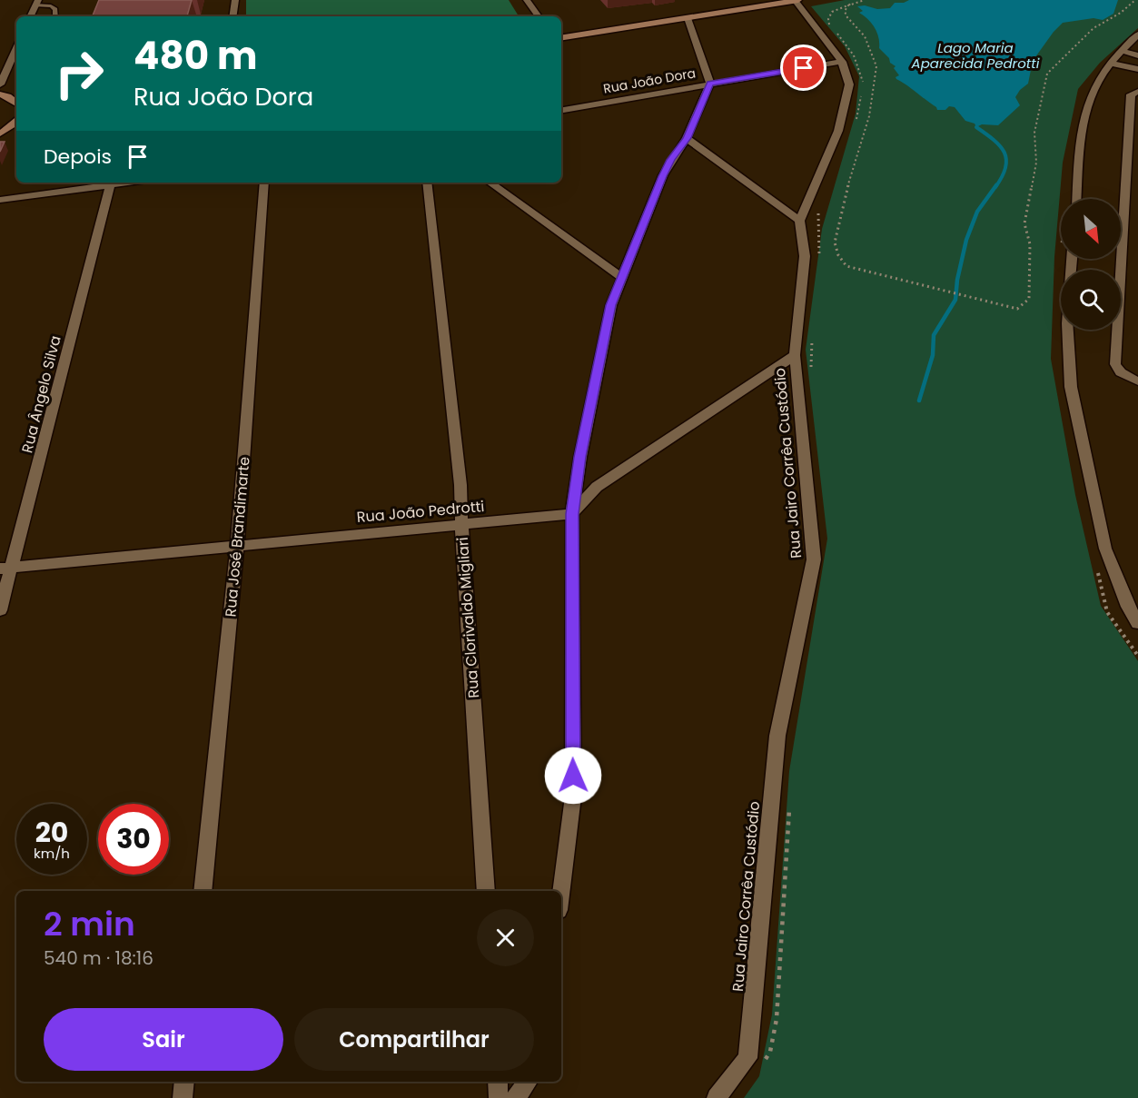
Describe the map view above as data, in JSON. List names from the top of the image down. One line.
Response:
{"streets":{"street":["Rua João Dora","Rua Ângelo Silva","Rua Jairo Corrêa Custódio","Rua João Pedrotti","Rua José Brandimarte","Rua Clorivaldo Migliari"]},"crossings":[["Rua Ângelo Silva","Rua João Pedrotti"],["Rua João Pedrotti","Rua José Brandimarte"],["Rua João Pedrotti","Rua Clorivaldo Migliari"]],"water":["Lago Maria Aparecida Pedrotti"],"north":"bottom right","page":{"turn":["480 m","Rua João Dora"],"then":"Depois","speed":"20 km/h","limit":"30","heading":["2 min","540 m · 18:16"],"buttons":["Sair","Compartilhar"]}}
